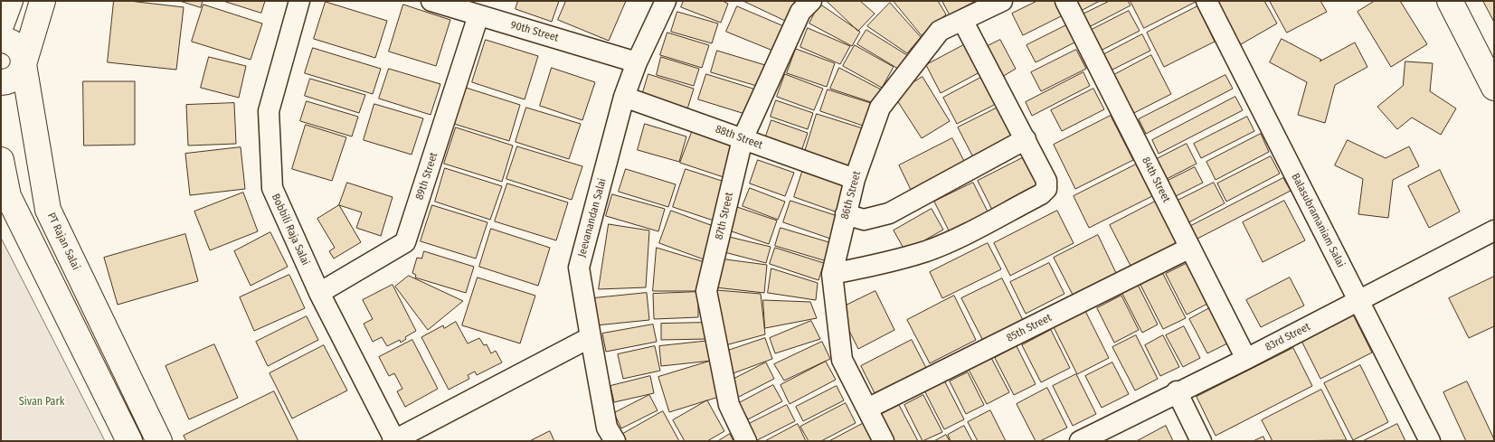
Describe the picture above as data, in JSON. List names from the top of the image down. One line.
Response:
{"streets":{"main road":["PT Rajan Salai"],"street":["90th Street","88th Street","89th Street","84th Street","86th Street","87th Street","Jeevanandan Salai","Balasubramaniam Salai","Bobbili Raja Salai","85th Street","83rd Street"]},"crossings":[["90th Street","89th Street"],["90th Street","Jeevanandan Salai"],["88th Street","86th Street"],["88th Street","87th Street"],["88th Street","Jeevanandan Salai"],["89th Street","Bobbili Raja Salai"],["84th Street","85th Street"],["84th Street","83rd Street"],["86th Street","85th Street"],["Balasubramaniam Salai","83rd Street"]],"parks":["Sivan Park"]}
